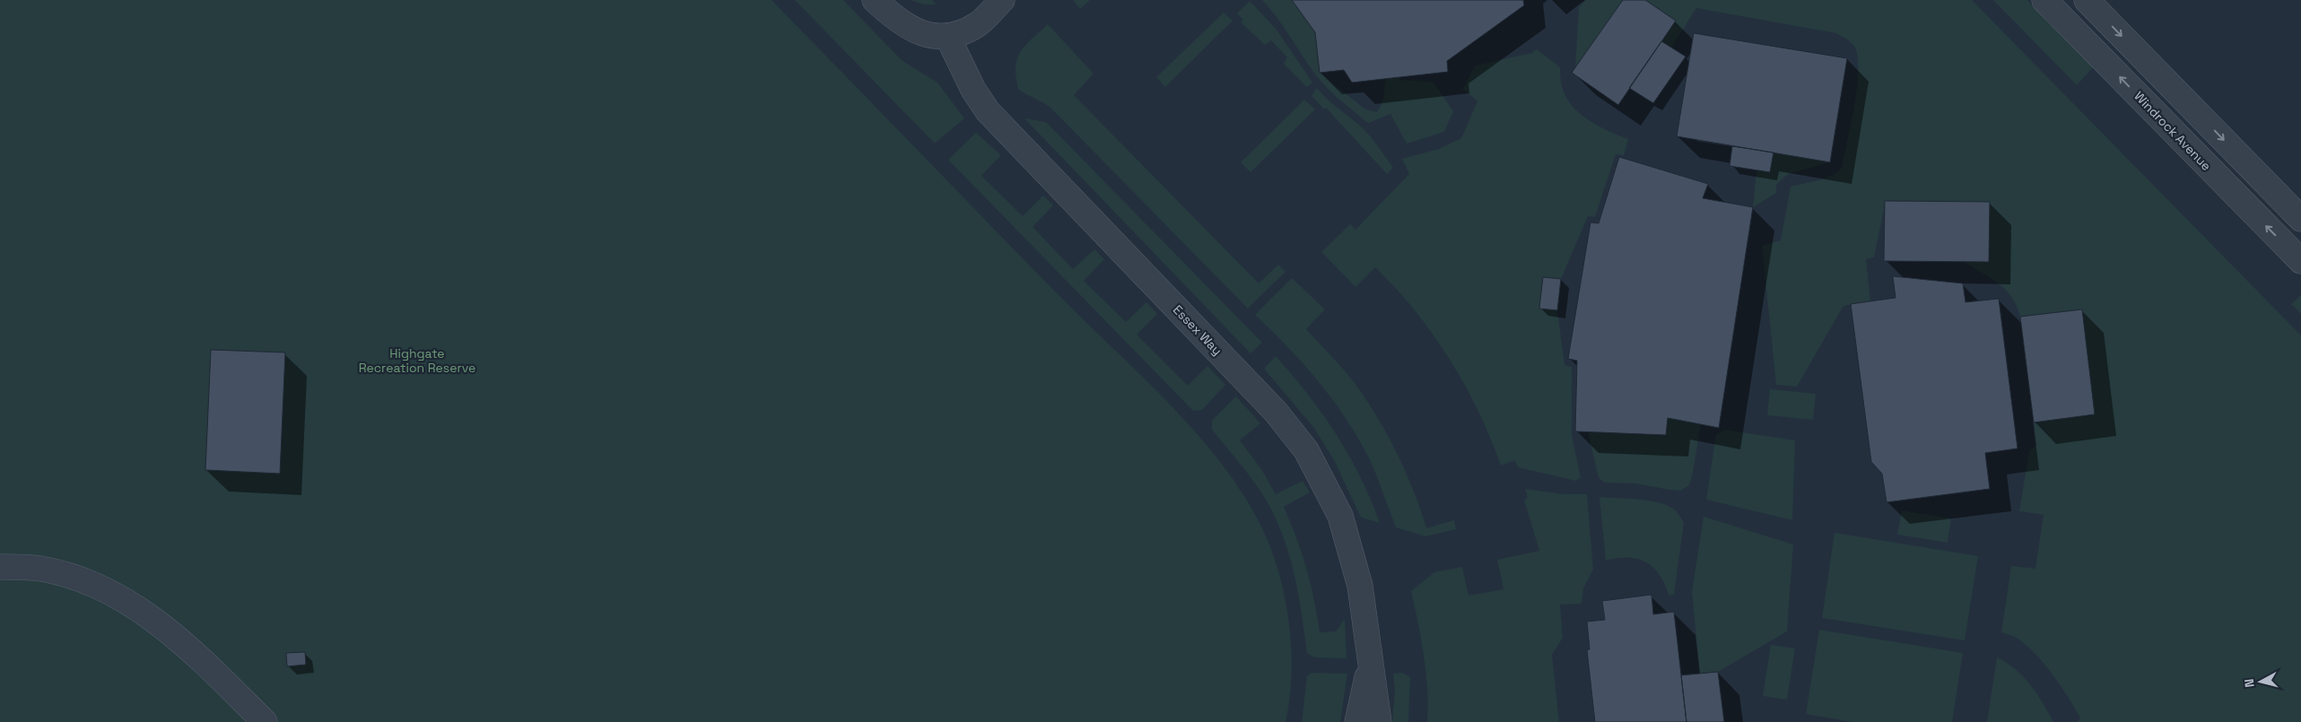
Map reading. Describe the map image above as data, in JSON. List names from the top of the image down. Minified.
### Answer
{"streets":{"street":["Windrock Avenue","Essex Way"]},"parks":["Highgate Recreation Reserve"],"north":"left"}
